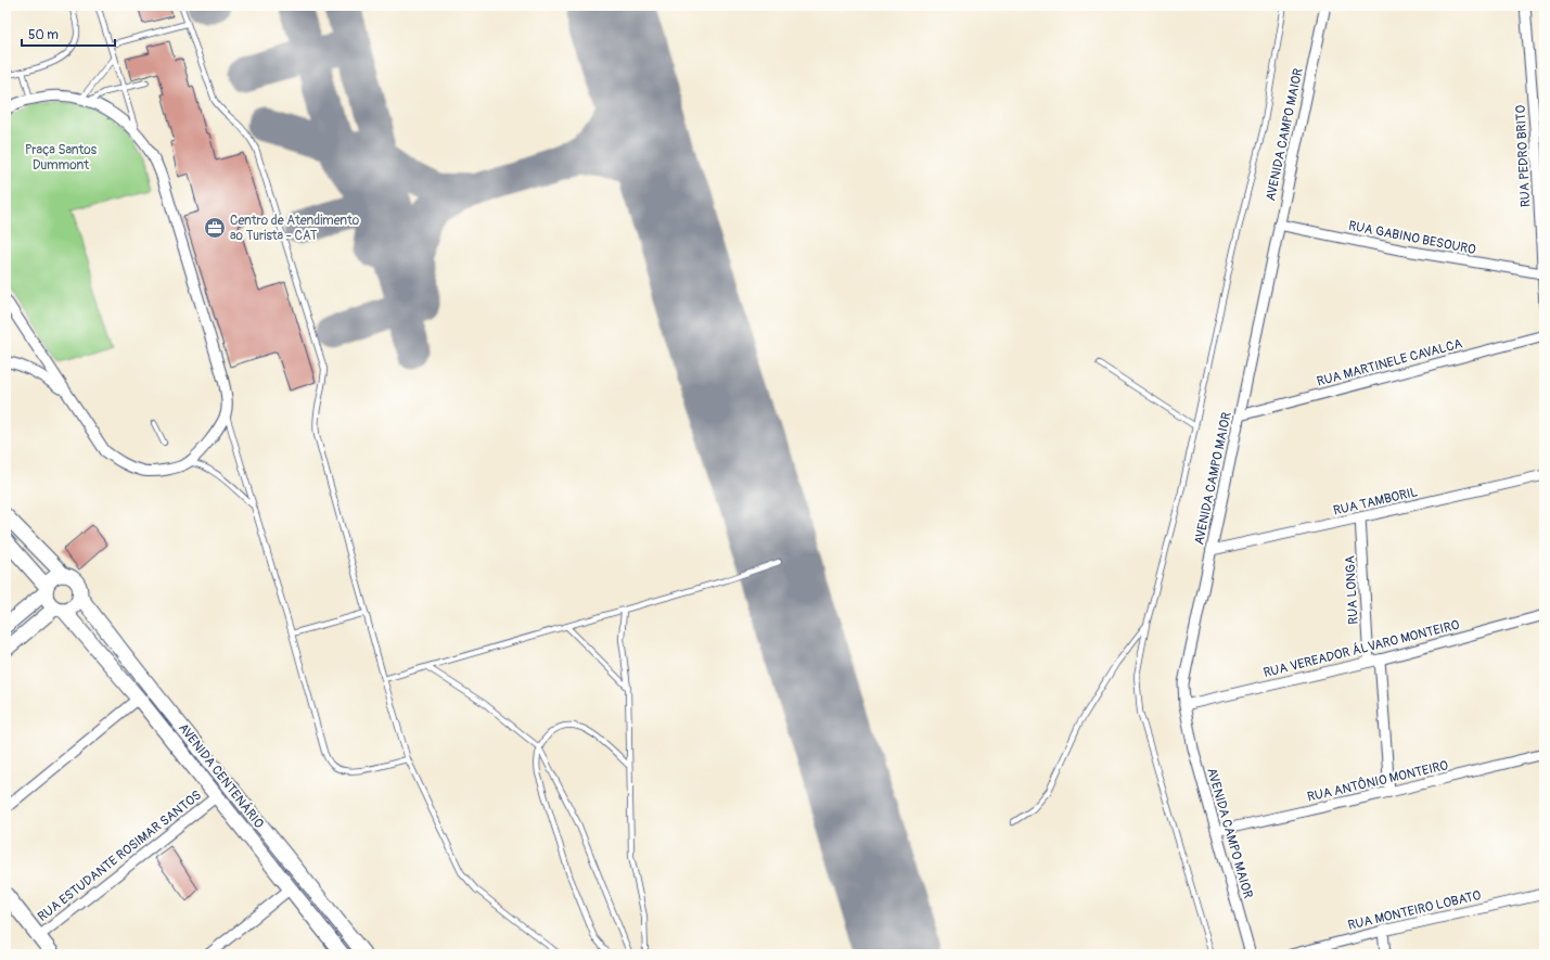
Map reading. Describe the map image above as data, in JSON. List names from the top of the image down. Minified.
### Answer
{"streets":{"main road":["AVENIDA CENTENÁRIO"],"street":["AVENIDA CAMPO MAIOR","RUA PEDRO BRITO","RUA GABINO BESOURO","RUA MARTINELE CAVALCA","RUA TAMBORIL","RUA LONGA","RUA VEREADOR ÁLVARO MONTEIRO","RUA ANTÔNIO MONTEIRO","RUA ESTUDANTE ROSIMAR SANTOS","RUA MONTEIRO LOBATO"]},"crossings":[["AVENIDA CAMPO MAIOR","RUA GABINO BESOURO"],["AVENIDA CAMPO MAIOR","RUA MARTINELE CAVALCA"],["AVENIDA CAMPO MAIOR","RUA TAMBORIL"],["AVENIDA CAMPO MAIOR","RUA VEREADOR ÁLVARO MONTEIRO"],["AVENIDA CAMPO MAIOR","RUA ANTÔNIO MONTEIRO"],["RUA PEDRO BRITO","RUA GABINO BESOURO"],["RUA TAMBORIL","RUA LONGA"],["RUA LONGA","RUA VEREADOR ÁLVARO MONTEIRO"],["AVENIDA CENTENÁRIO","RUA ESTUDANTE ROSIMAR SANTOS"]],"parks":["Praça Santos Dummont"],"places":{"office":["Centro de Atendimento ao Turista - CAT"]},"scale_bar":"50 m"}
